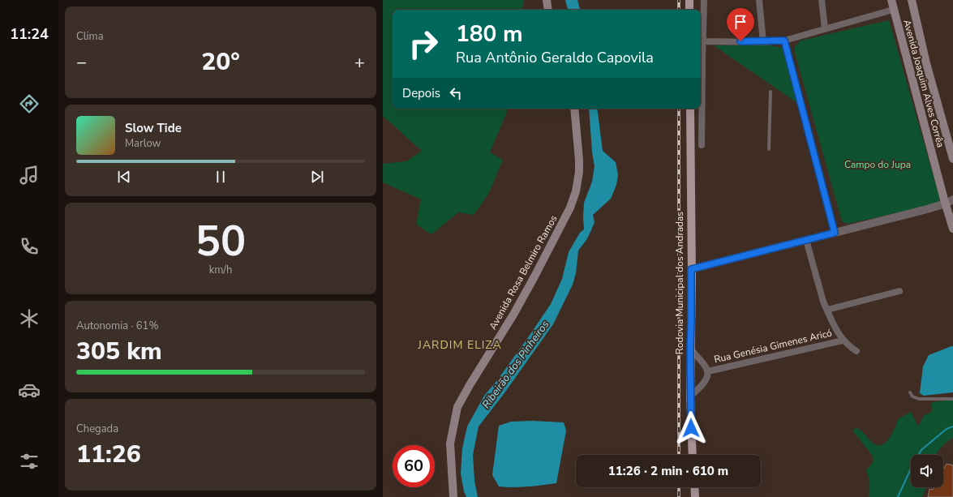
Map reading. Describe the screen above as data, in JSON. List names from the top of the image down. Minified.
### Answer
{"streets":{"main road":["Avenida Joaquim Alves Corrêa","Avenida Rosa Belmiro Ramos","Rodovia Municipal dos Andradas"],"street":["Rua Genésia Gimenes Aricó"]},"districts":["JARDIM ELIZA"],"water":["Ribeirão dos Pinheiros"],"parks":["Campo do Jupa"],"page":{"tabs":"11:24","tile":["Clima",["50","km/h"],["Autonomia · 61%","305 km"],["Chegada","11:26"]],"turn":["180 m","Rua Antônio Geraldo Capovila"],"heat":["−","20°","+"],"then":"Depois","song":["Slow Tide","Marlow"],"limit":"60","trip":"11:26 · 2 min · 610 m"}}
